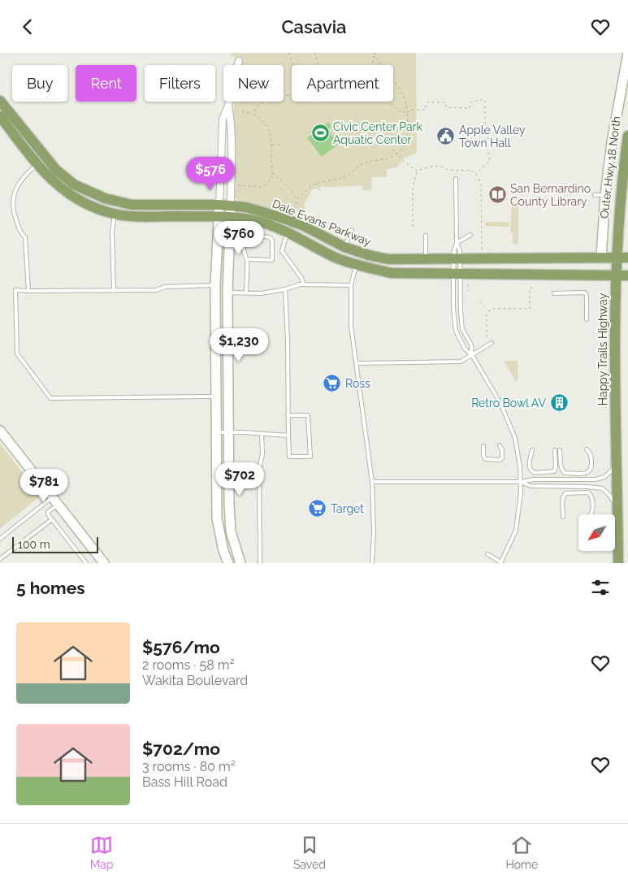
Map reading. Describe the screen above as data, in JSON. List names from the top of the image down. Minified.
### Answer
{"streets":{"main road":["Outer Hwy 18 North","Dale Evans Parkway","Happy Trails Highway"]},"crossings":[["Outer Hwy 18 North","Dale Evans Parkway"],["Dale Evans Parkway","Happy Trails Highway"]],"places":{"sports":["Civic Center Park Aquatic Center"],"public building":["Apple Valley Town Hall"],"library":["San Bernardino County Library"],"supermarket":["Ross","Target"],"building":["Retro Bowl AV"]},"scale_bar":"100 m","north":"bottom left","page":{"header":"Casavia","chip":["Buy","Rent","Filters","New","Apartment"],"price":["$576","$760","$1,230","$702","$781"],"scale":"100 m","heading":"5 homes","list":[{"name":"$576/mo","note":"2 rooms · 58 m² · Wakita Boulevard"},{"name":"$702/mo","note":"3 rooms · 80 m² · Bass Hill Road"}],"tabs":["Map","Saved","Home"]}}
